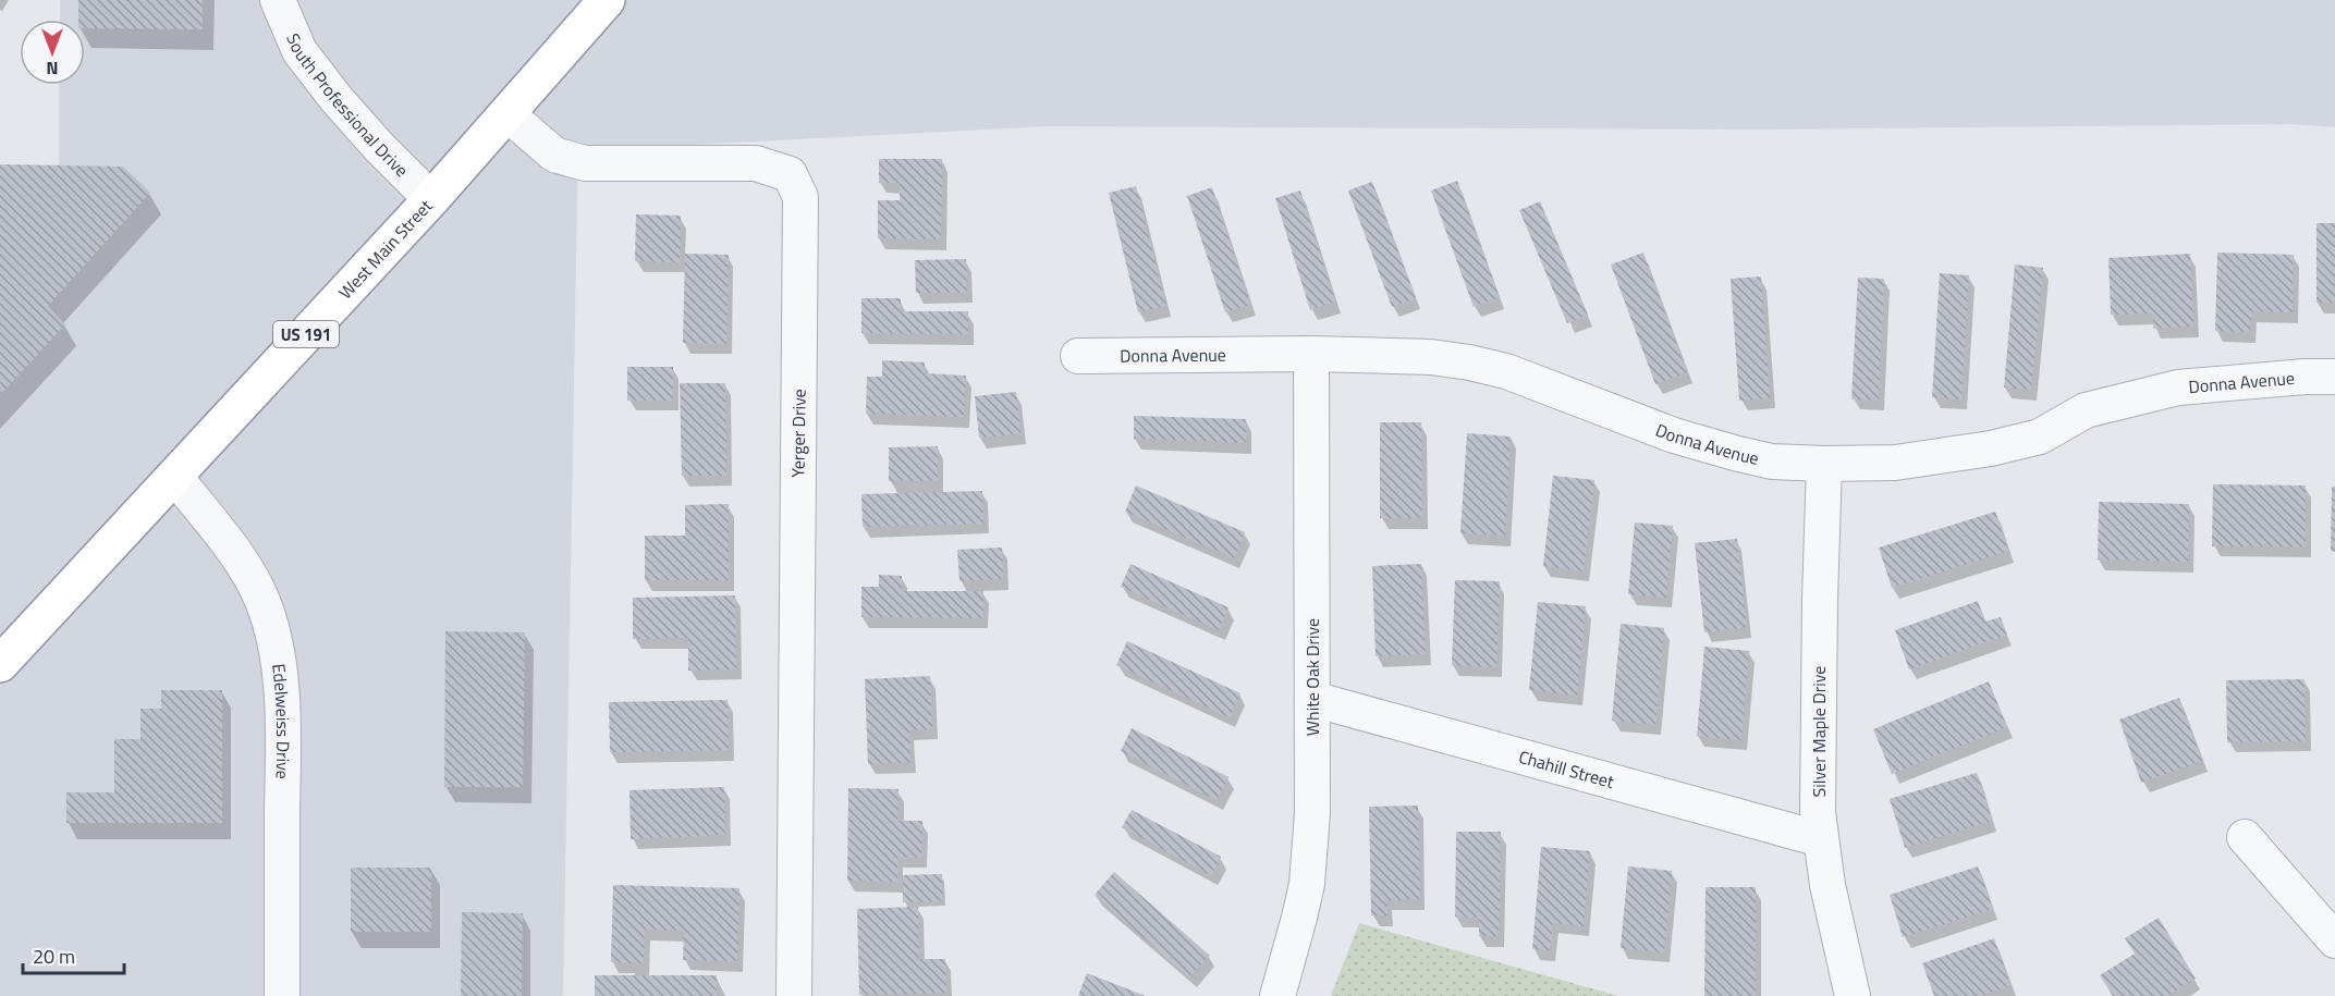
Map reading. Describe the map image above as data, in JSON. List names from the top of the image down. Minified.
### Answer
{"streets":{"highway":["West Main Street","US 191"],"street":["South Professional Drive","Donna Avenue","Yerger Drive","White Oak Drive","Edelweiss Drive","Silver Maple Drive","Chahill Street"]},"crossings":[["South Professional Drive","West Main Street"],["West Main Street","Yerger Drive"],["West Main Street","Edelweiss Drive"],["Donna Avenue","White Oak Drive"],["Donna Avenue","Silver Maple Drive"],["White Oak Drive","Chahill Street"],["Silver Maple Drive","Chahill Street"]],"scale_bar":"20 m","north":"bottom"}
